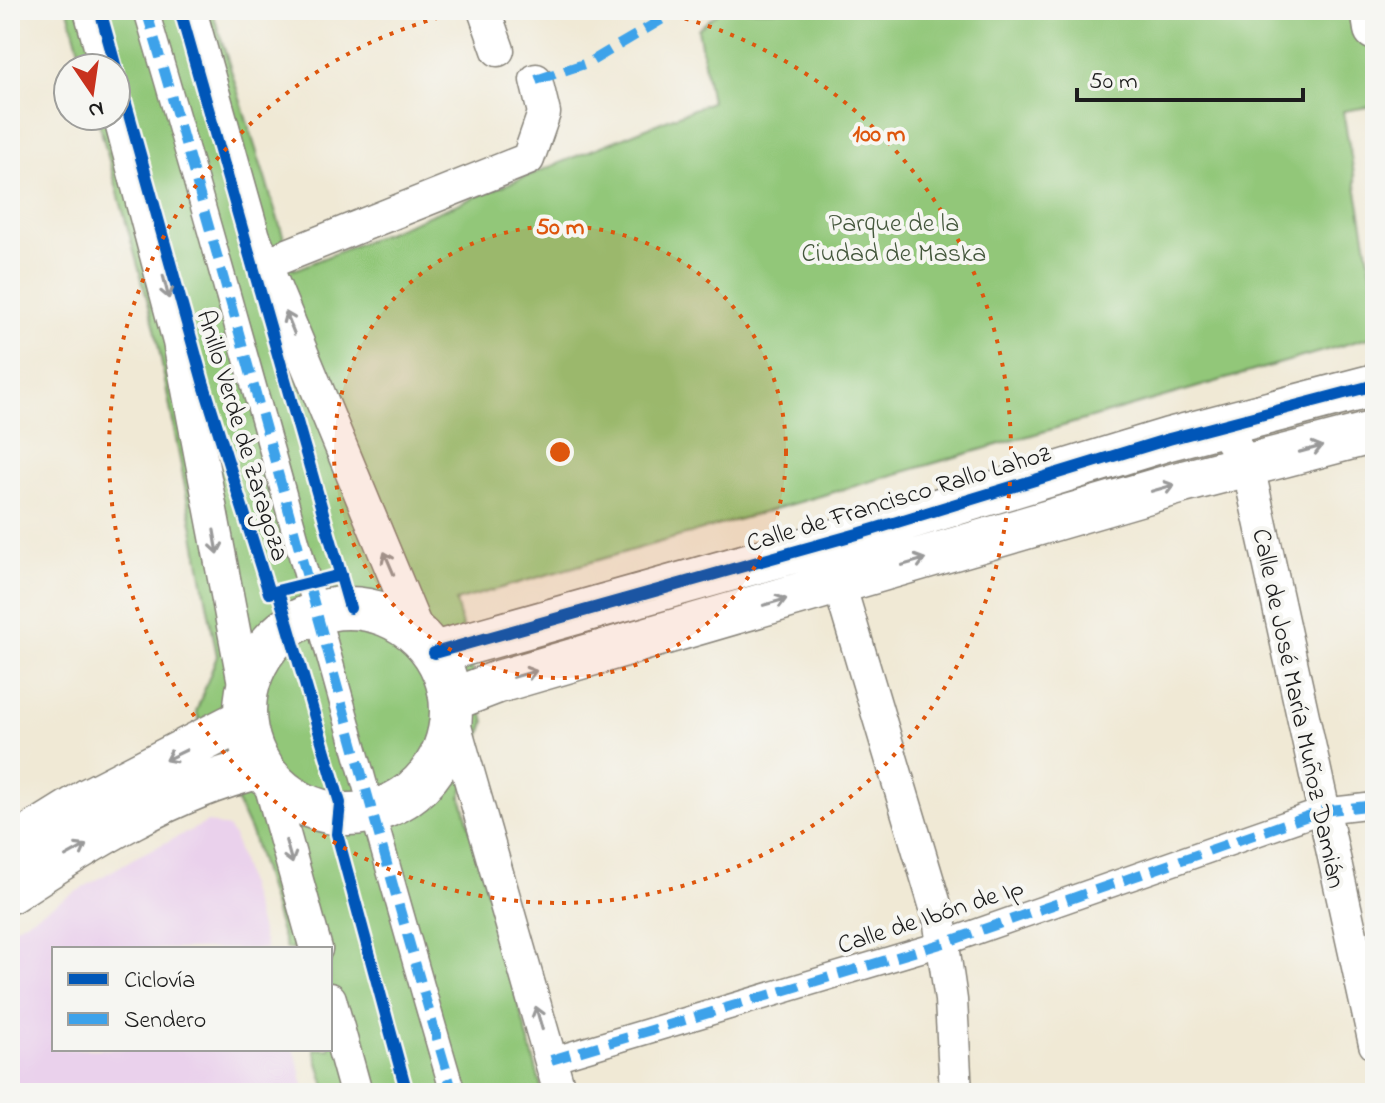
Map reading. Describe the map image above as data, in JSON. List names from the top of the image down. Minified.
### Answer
{"streets":{"street":["Anillo Verde de Zaragoza","Calle de Francisco Rallo Lahoz","Calle de José María Muñoz Damián","Calle de Ibón de Ip"]},"crossings":[["Calle de Francisco Rallo Lahoz","Calle de José María Muñoz Damián"],["Calle de José María Muñoz Damián","Calle de Ibón de Ip"]],"parks":["Parque de la Ciudad de Maska"],"legend":["Ciclovía","Sendero"],"scale_bar":"50 m","north":"bottom","rings":["100 m","50 m"]}
